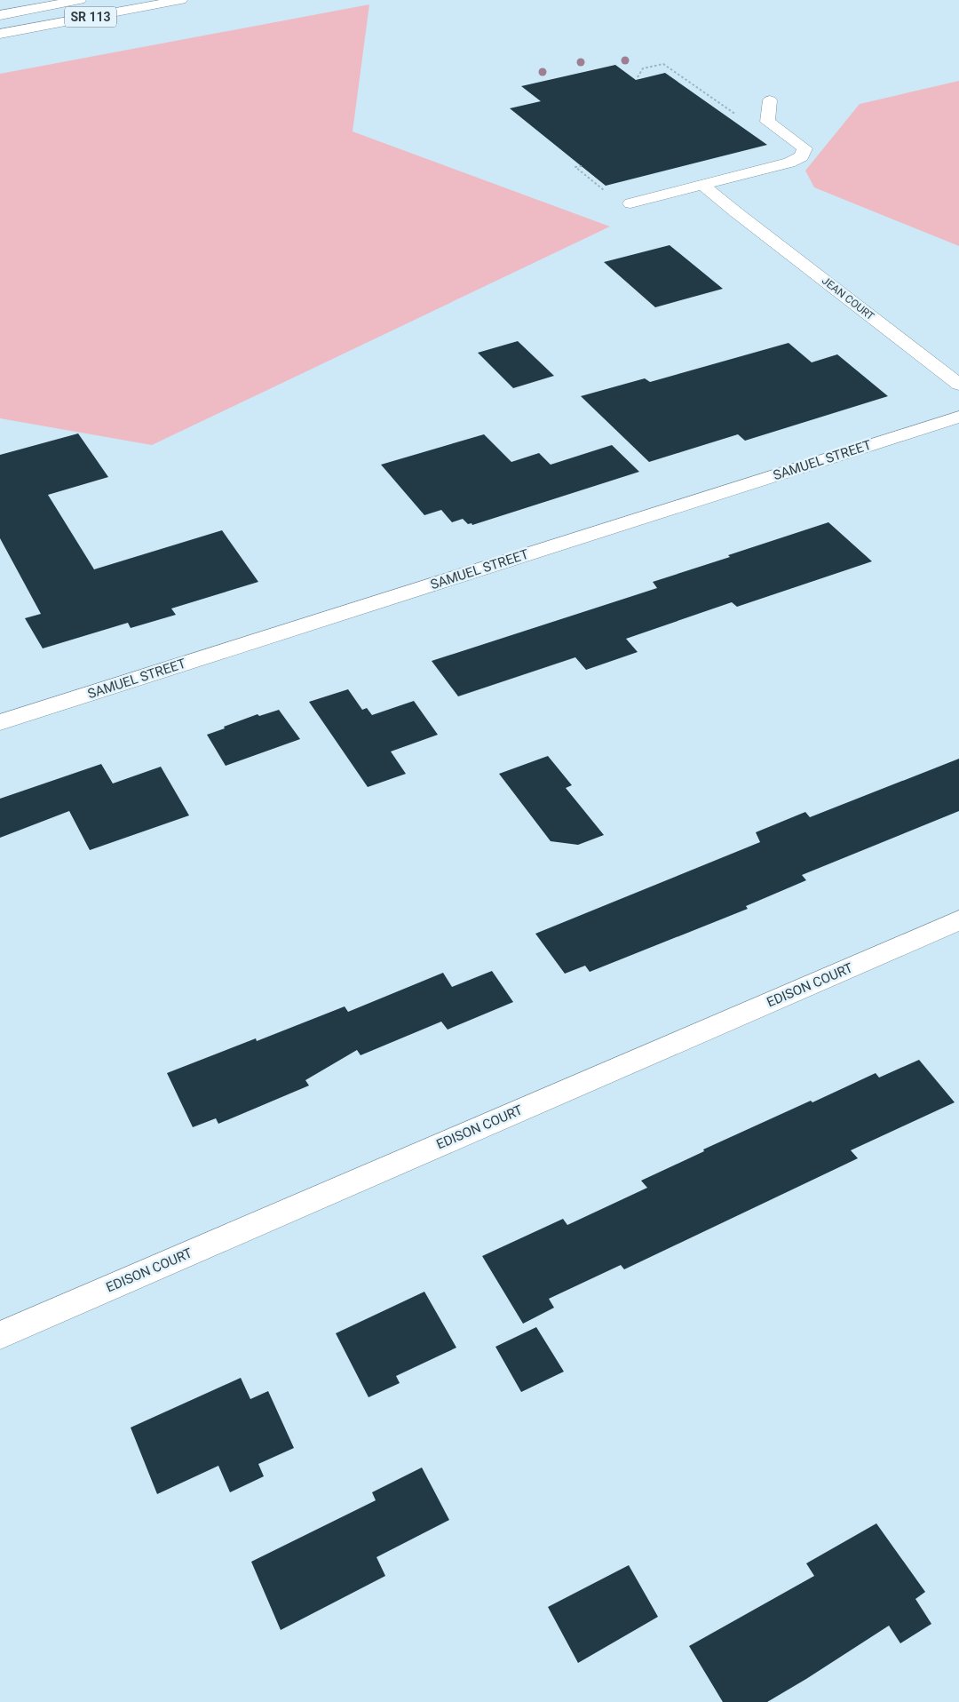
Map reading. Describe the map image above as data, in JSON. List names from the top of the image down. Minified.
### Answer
{"streets":{"street":["SR 113","JEAN COURT","SAMUEL STREET","EDISON COURT"]}}
